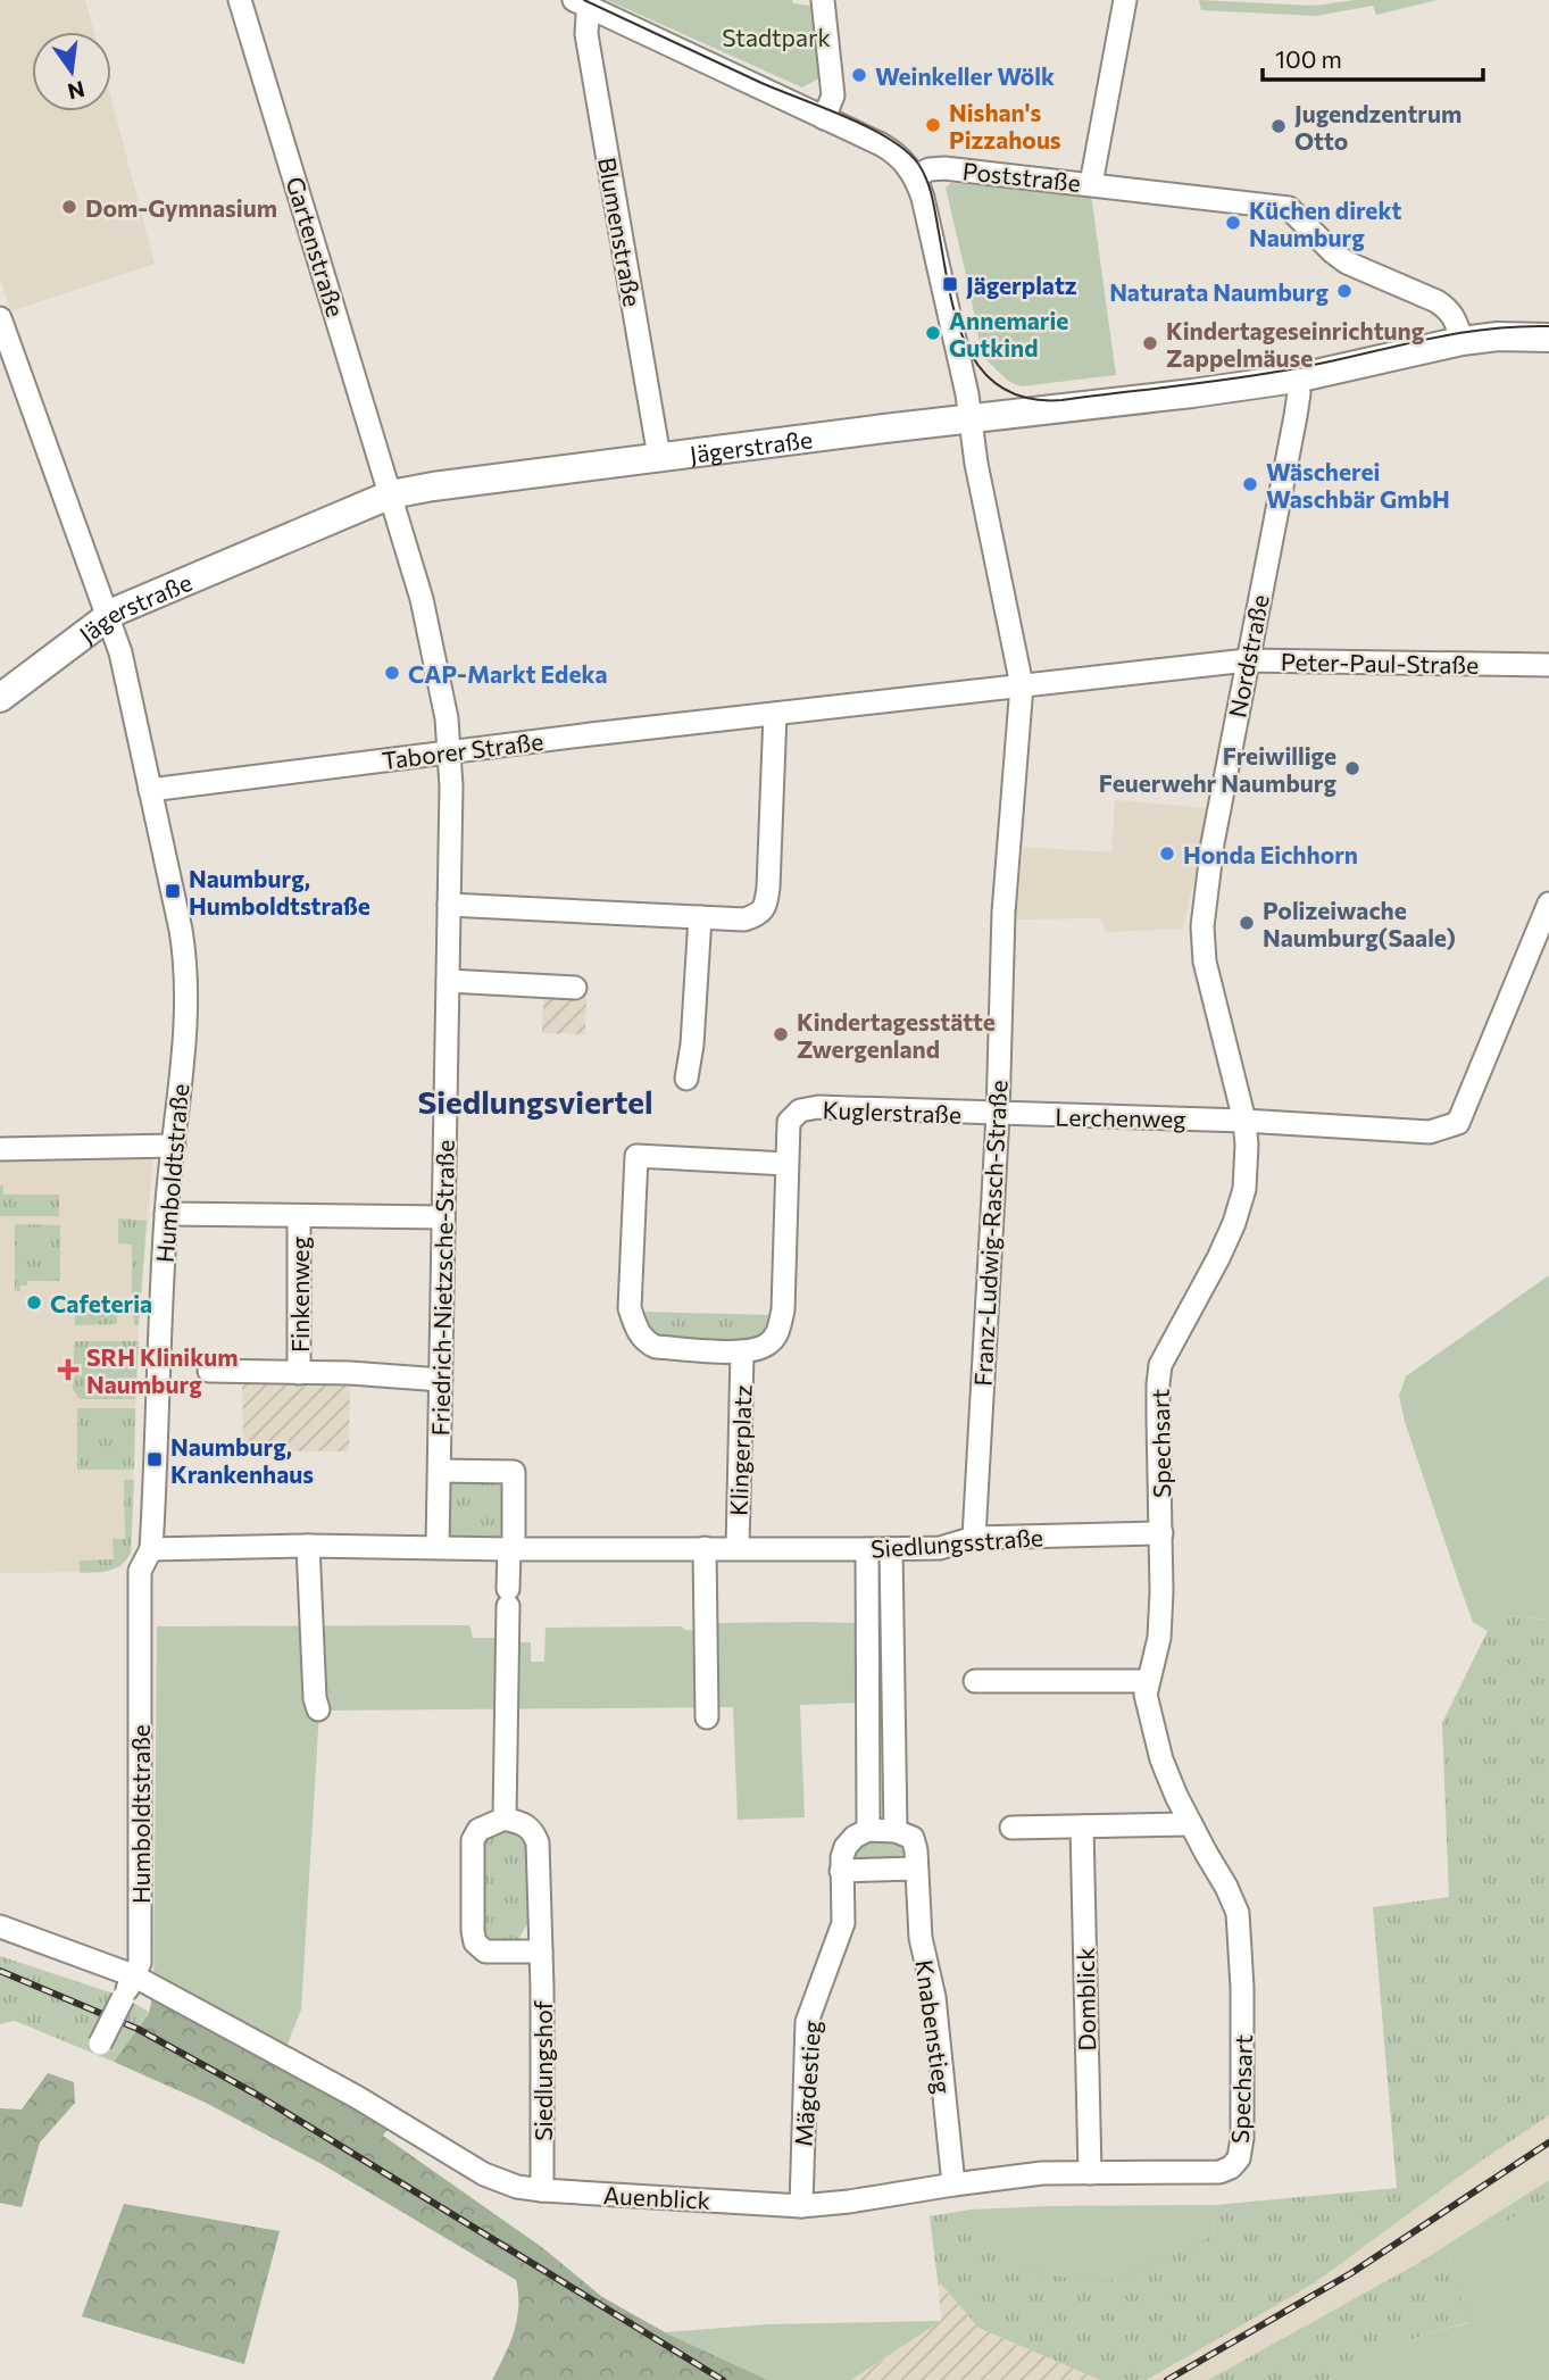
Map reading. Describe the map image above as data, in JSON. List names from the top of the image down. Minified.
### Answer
{"streets":{"main road":["Jägerstraße"],"street":["Poststraße","Blumenstraße","Gartenstraße","Nordstraße","Peter-Paul-Straße","Taborer Straße","Kuglerstraße","Lerchenweg","Humboldtstraße","Franz-Ludwig-Rasch-Straße","Friedrich-Nietzsche-Straße","Finkenweg","Spechsart","Klingerplatz","Siedlungsstraße","Domblick","Knabenstieg","Siedlungshof","Mägdestieg","Auenblick"]},"crossings":[["Poststraße","Jägerstraße"],["Poststraße","Franz-Ludwig-Rasch-Straße"],["Blumenstraße","Jägerstraße"],["Gartenstraße","Jägerstraße"],["Gartenstraße","Friedrich-Nietzsche-Straße"],["Jägerstraße","Nordstraße"],["Jägerstraße","Humboldtstraße"],["Jägerstraße","Franz-Ludwig-Rasch-Straße"],["Jägerstraße","Friedrich-Nietzsche-Straße"],["Nordstraße","Peter-Paul-Straße"],["Nordstraße","Lerchenweg"],["Nordstraße","Spechsart"],["Peter-Paul-Straße","Taborer Straße"],["Peter-Paul-Straße","Franz-Ludwig-Rasch-Straße"],["Taborer Straße","Humboldtstraße"],["Taborer Straße","Franz-Ludwig-Rasch-Straße"],["Taborer Straße","Friedrich-Nietzsche-Straße"],["Kuglerstraße","Lerchenweg"],["Kuglerstraße","Franz-Ludwig-Rasch-Straße"],["Kuglerstraße","Klingerplatz"],["Lerchenweg","Franz-Ludwig-Rasch-Straße"],["Lerchenweg","Spechsart"],["Humboldtstraße","Siedlungsstraße"],["Humboldtstraße","Auenblick"],["Franz-Ludwig-Rasch-Straße","Siedlungsstraße"],["Friedrich-Nietzsche-Straße","Finkenweg"],["Friedrich-Nietzsche-Straße","Siedlungsstraße"],["Spechsart","Siedlungsstraße"],["Spechsart","Auenblick"],["Klingerplatz","Siedlungsstraße"],["Domblick","Auenblick"],["Knabenstieg","Auenblick"],["Siedlungshof","Auenblick"],["Mägdestieg","Auenblick"]],"districts":["Siedlungsviertel"],"parks":["Stadtpark"],"places":{"other":["Weinkeller Wölk","Nishan's Pizzahous","Jugendzentrum Otto","Dom-Gymnasium","Küchen direkt Naumburg","Naturata Naumburg","Annemarie Gutkind","Kindertageseinrichtung Zappelmäuse","Wäscherei Waschbär GmbH","CAP-Markt Edeka","Freiwillige Feuerwehr Naumburg","Honda Eichhorn","Polizeiwache Naumburg(Saale)","Kindertagesstätte Zwergenland","Cafeteria"],"transit":["Jägerplatz","Naumburg, Humboldtstraße","Naumburg, Krankenhaus"],"health":["SRH Klinikum Naumburg"]},"scale_bar":"100 m","north":"bottom"}
